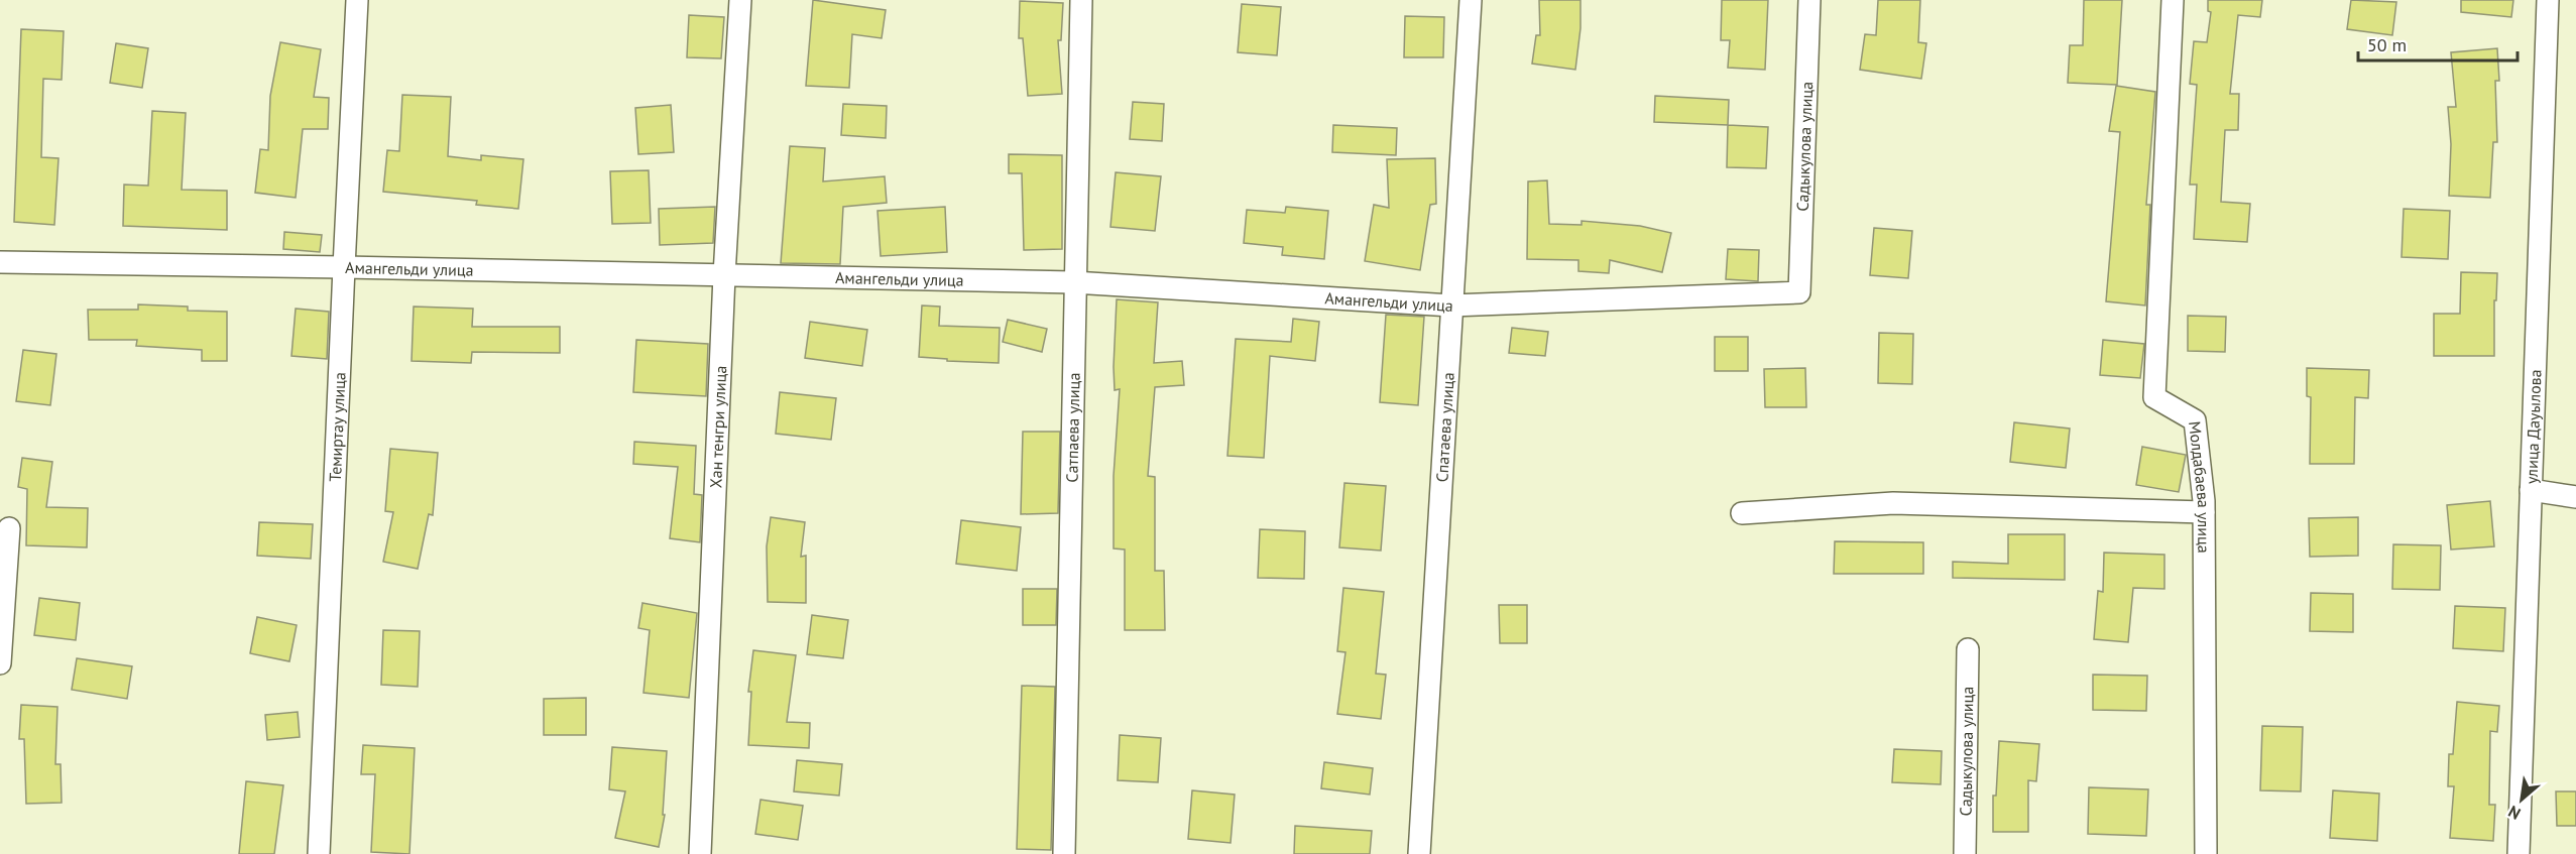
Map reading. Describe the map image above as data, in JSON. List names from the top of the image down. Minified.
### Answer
{"streets":{"street":["Садыкулова улица","Амангельди улица","Темиртау улица","Хан тенгри улица","Сатпаева улица","Спатаева улица","улица Дауылова","Молдабаева улица"]},"crossings":[["Садыкулова улица","Амангельди улица"],["Амангельди улица","Темиртау улица"],["Амангельди улица","Хан тенгри улица"],["Амангельди улица","Сатпаева улица"],["Амангельди улица","Спатаева улица"]],"scale_bar":"50 m","north":"bottom left"}
